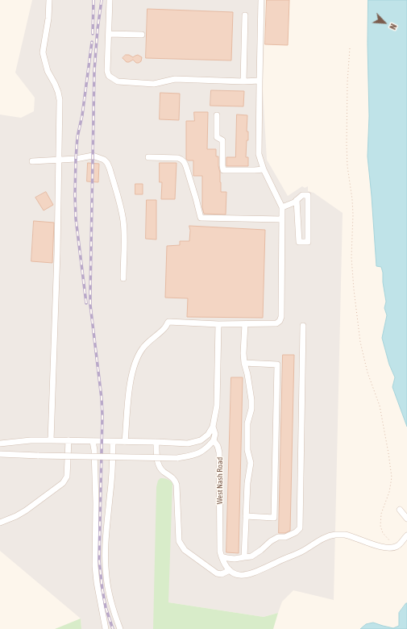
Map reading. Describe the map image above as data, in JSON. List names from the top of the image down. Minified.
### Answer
{"streets":{"street":["West Nash Road"]},"north":"bottom right"}
